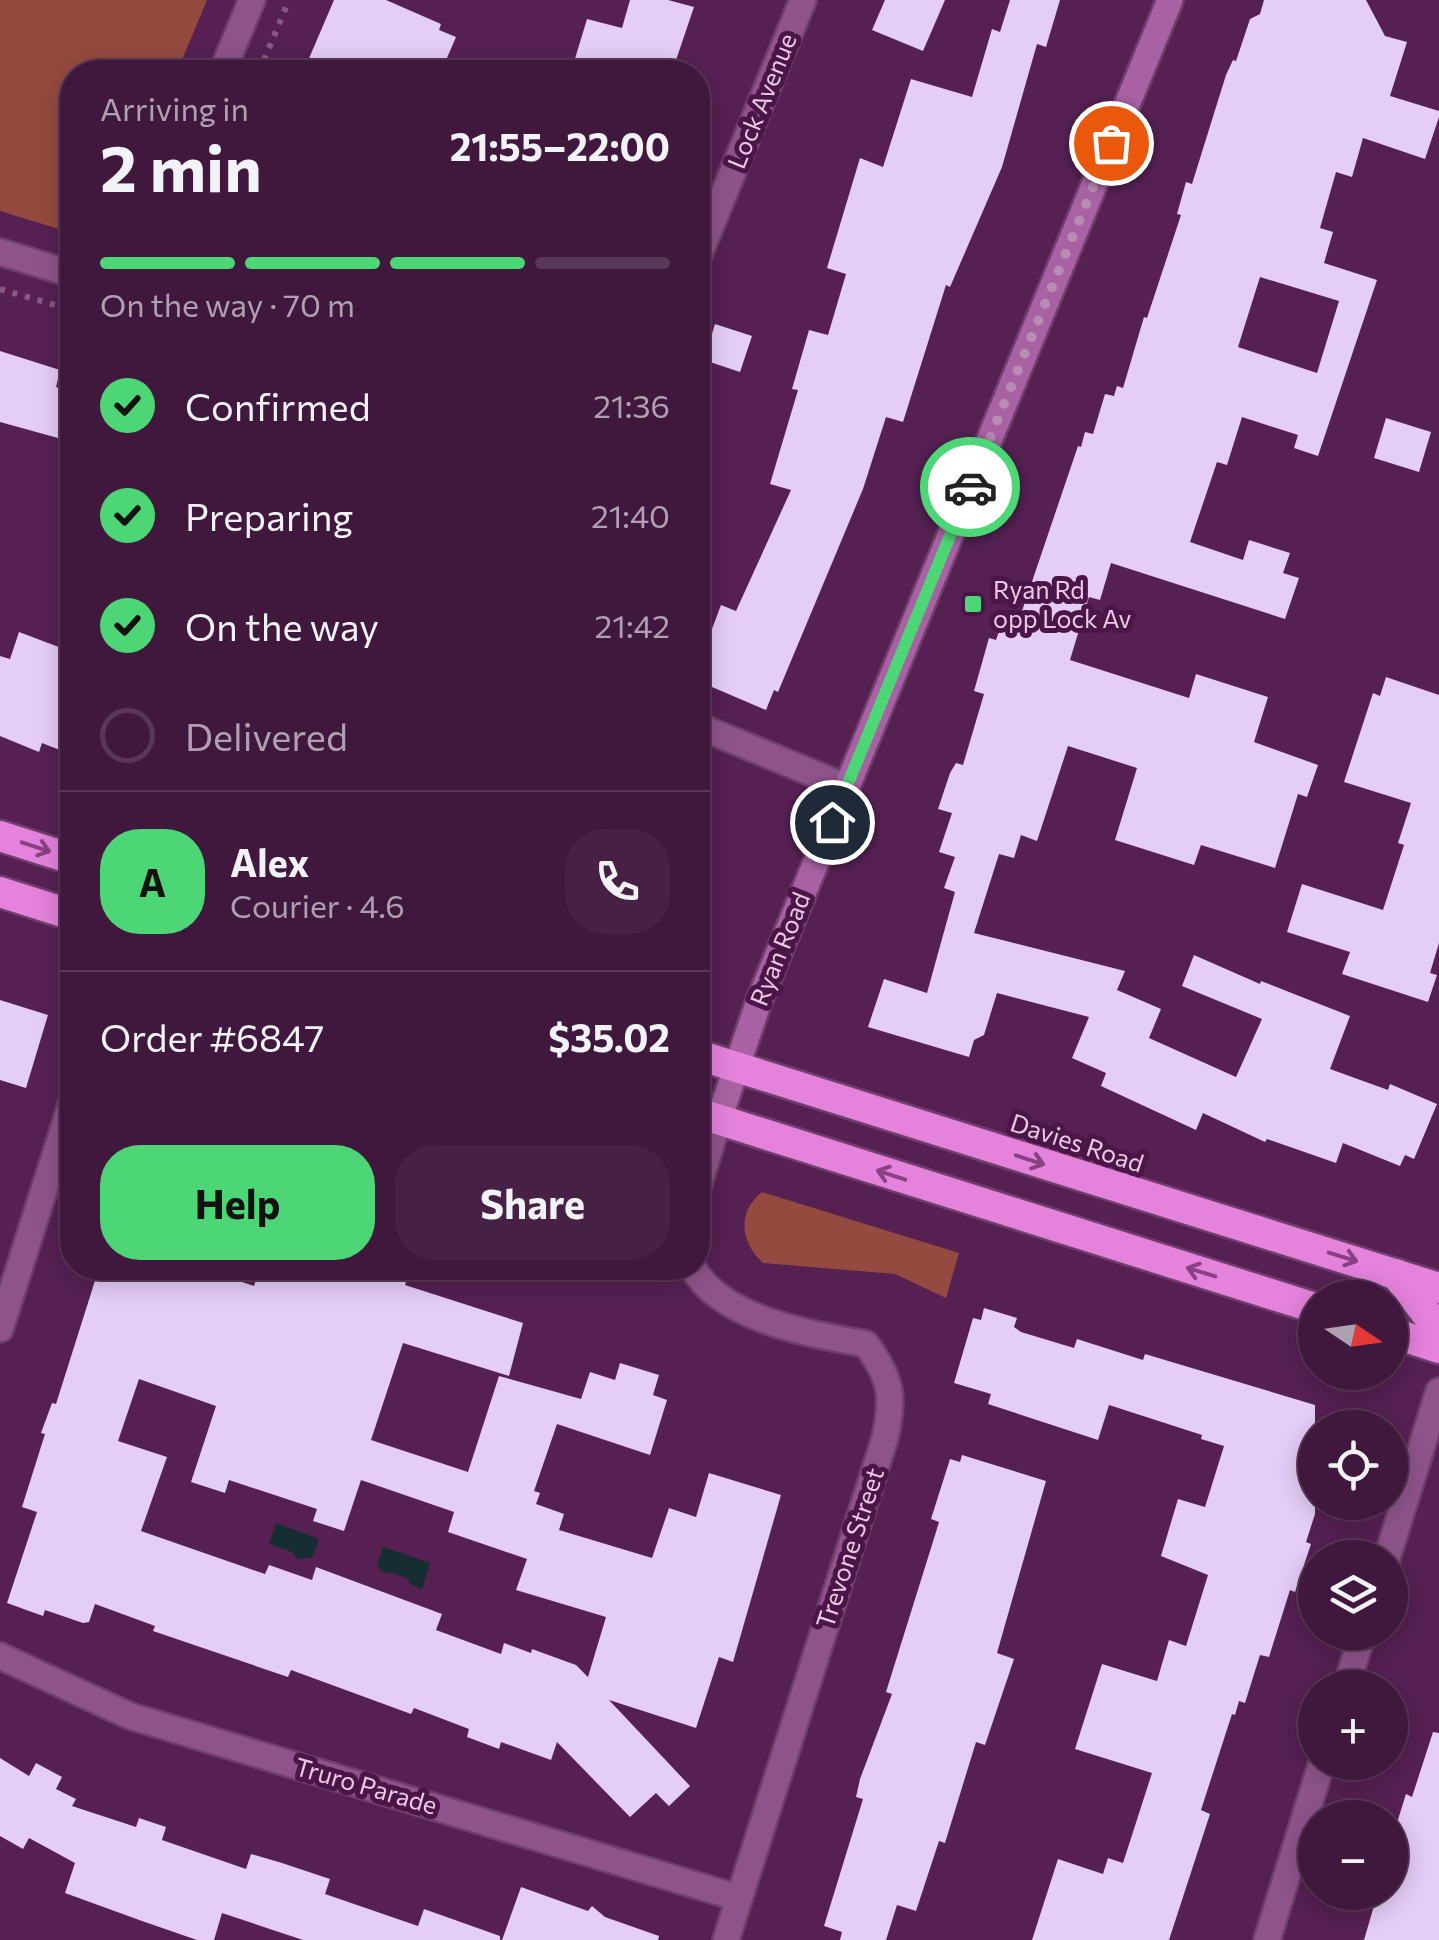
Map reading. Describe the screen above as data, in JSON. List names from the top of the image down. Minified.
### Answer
{"streets":{"highway":["Davies Road"],"main road":["Ryan Road"],"street":["Lock Avenue","Trevone Street","Truro Parade"]},"crossings":[["Ryan Road","Davies Road"],["Trevone Street","Truro Parade"]],"places":{"transit":["Ryan Rd opp Lock Av"]},"north":"right","page":{"heading":["2 min","Arriving in","21:55–22:00"],"panel":["Alex","Courier · 4.6","Order #6847","$35.02"],"bar":"On the way · 70 m","list":[["Confirmed","21:36"],["Preparing","21:40"],["On the way","21:42"],"Delivered"],"round":"A","buttons":["Help","Share"],"map_buttons":["+","−"]}}
